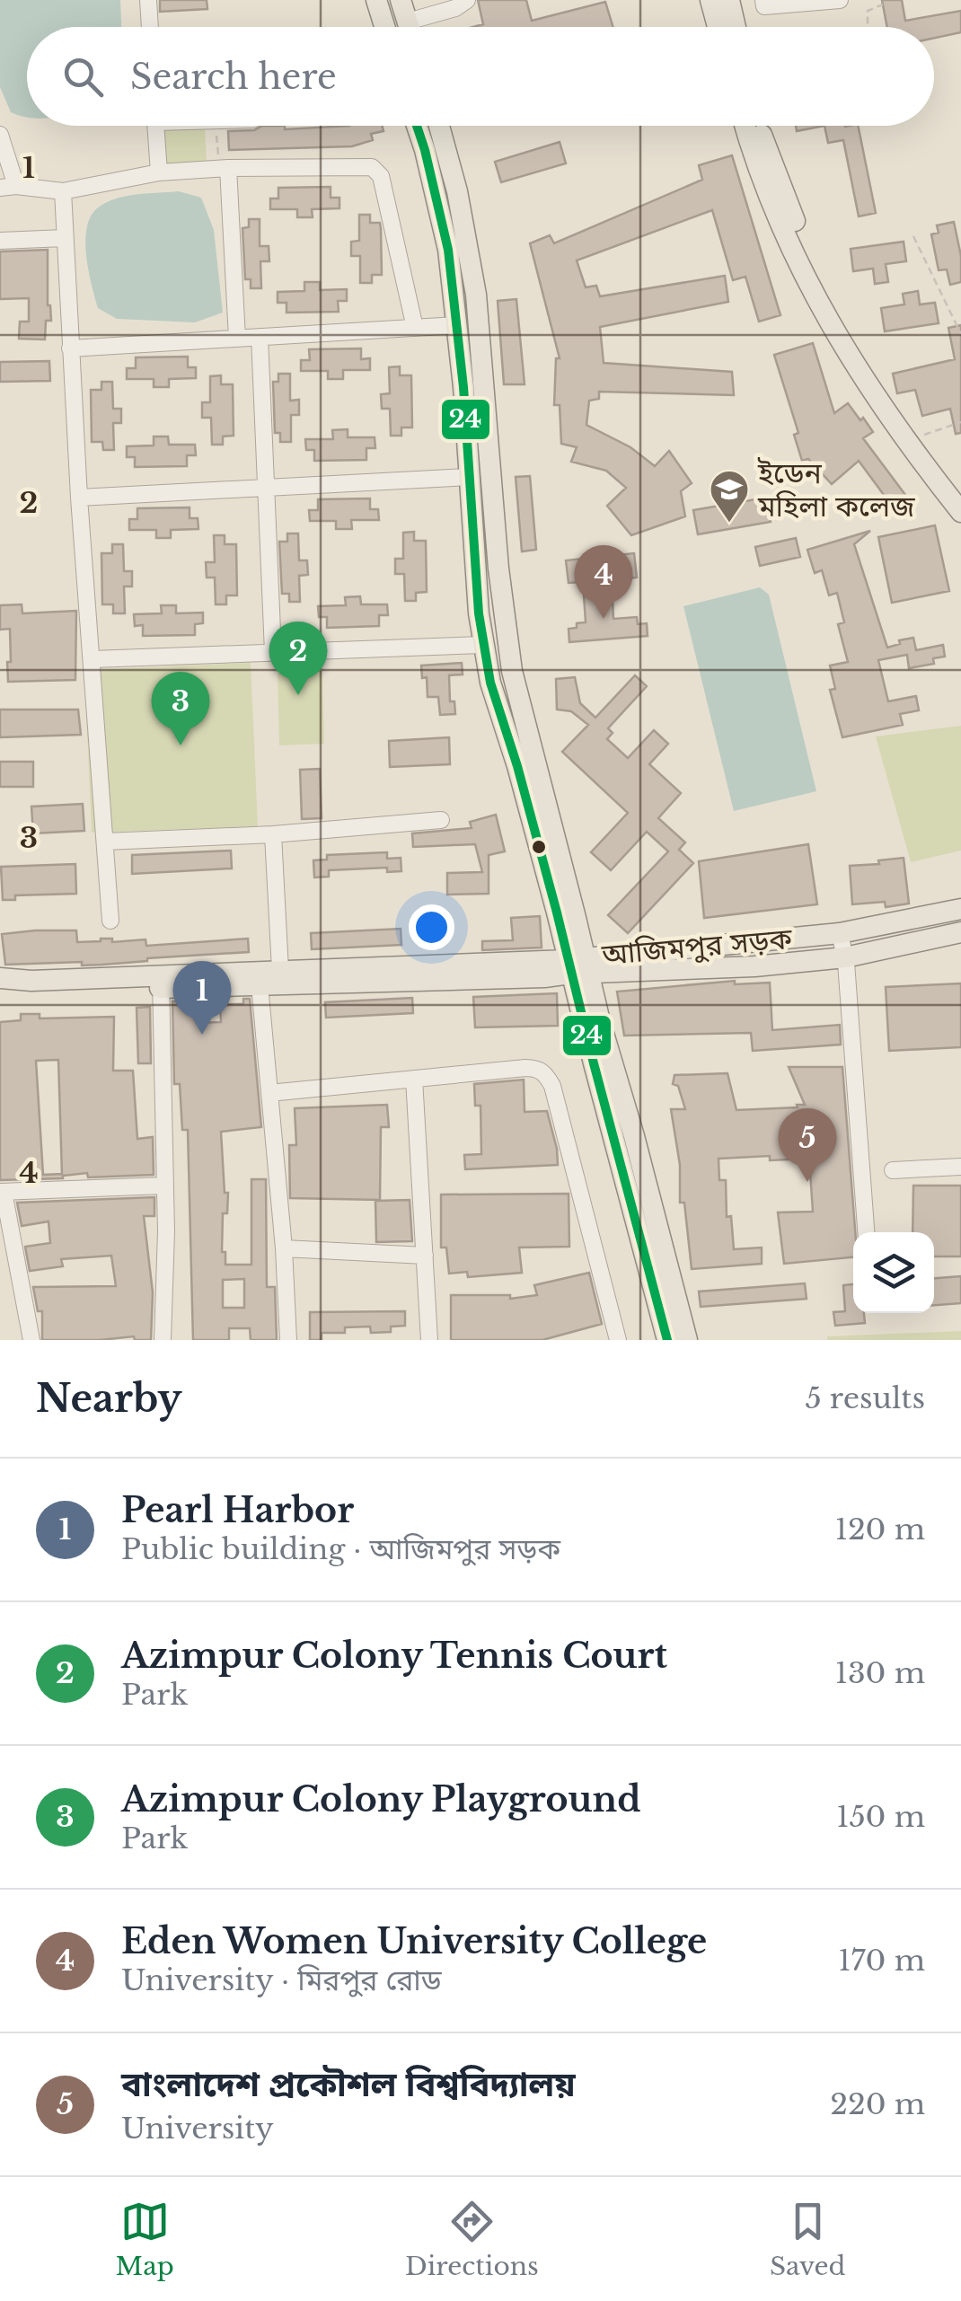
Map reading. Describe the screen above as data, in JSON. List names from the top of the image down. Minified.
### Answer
{"streets":{"main road":["আজিমপুর সড়ক"]},"places":{"school or university":["ইডেন মহিলা কলেজ"]},"lines":["transit line 24"],"page":{"search":"Search here","pins":["4","2","3","1","5"],"heading":["Nearby","5 results"],"list":[{"mark":"1","name":"Pearl Harbor","note":"Public building · আজিমপুর সড়ক","value":"120 m"},{"mark":"2","name":"Azimpur Colony Tennis Court","note":"Park","value":"130 m"},{"mark":"3","name":"Azimpur Colony Playground","note":"Park","value":"150 m"},{"mark":"4","name":"Eden Women University College","note":"University · মিরপুর রোড","value":"170 m"},{"mark":"5","name":"বাংলাদেশ প্রকৌশল বিশ্ববিদ্যালয়","note":"University","value":"220 m"}],"nav":["Map","Directions","Saved"]},"grid":{"rows":["1","2","3","4"]}}
